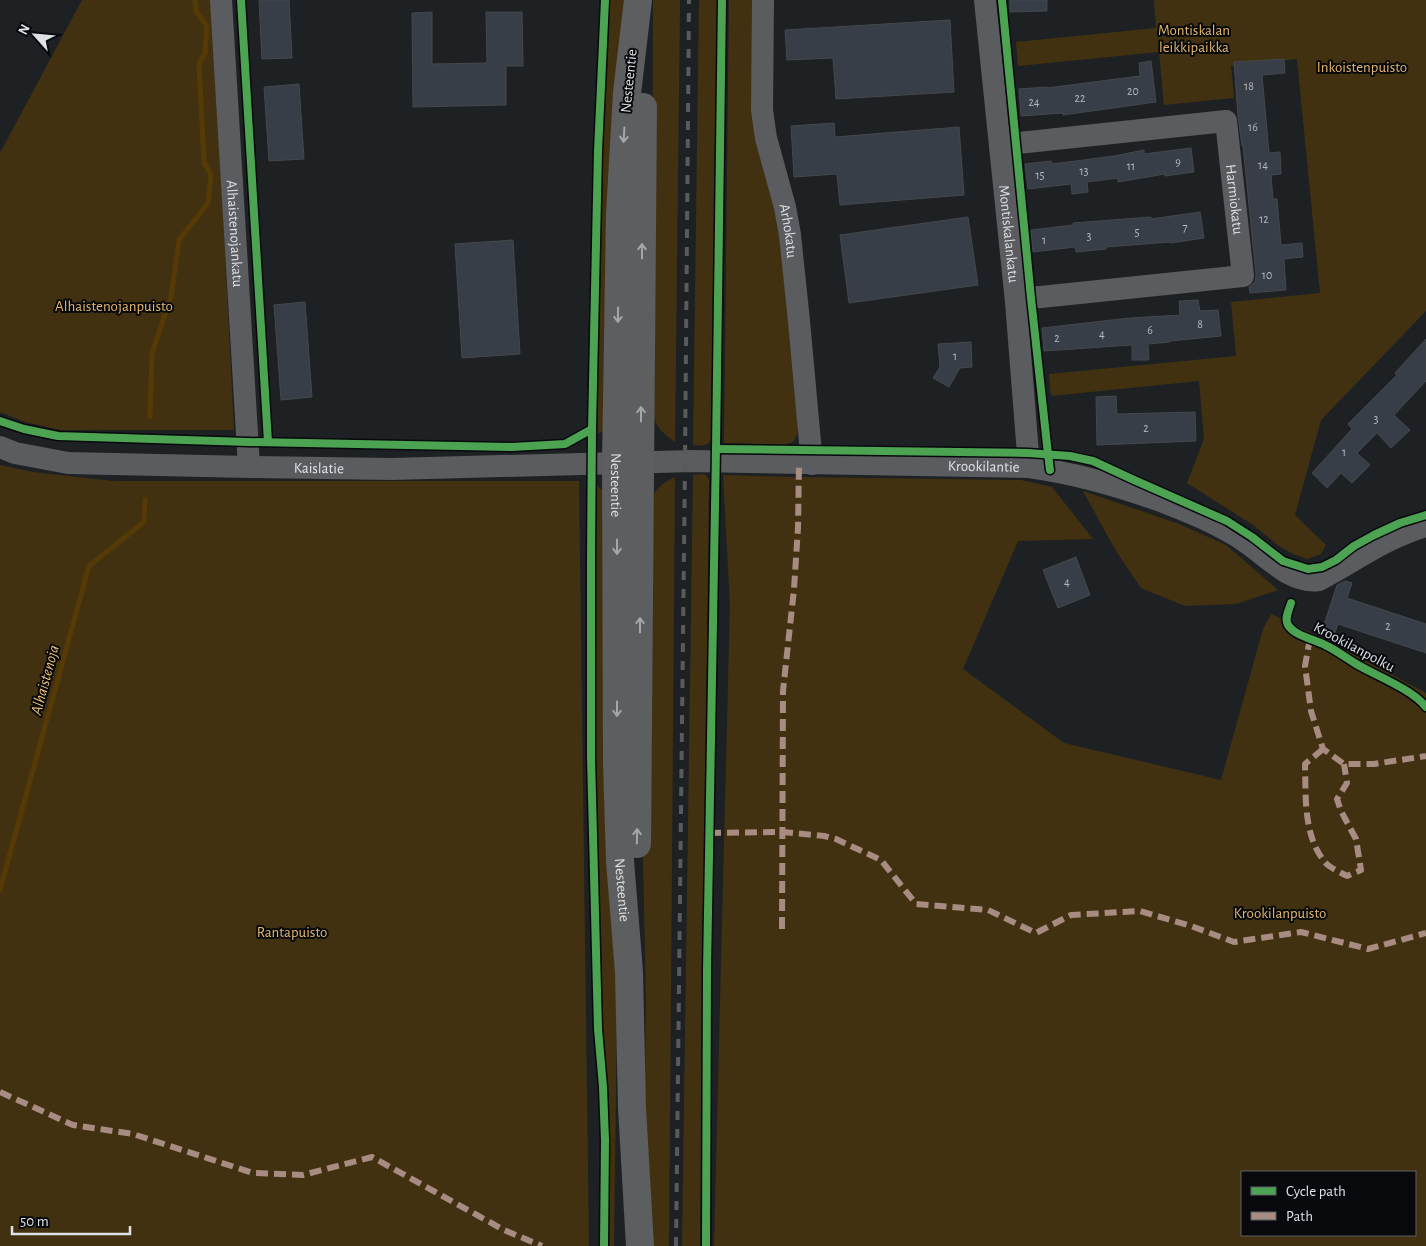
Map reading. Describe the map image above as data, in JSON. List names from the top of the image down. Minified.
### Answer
{"streets":{"main road":["Nesteentie"],"street":["Harmiokatu","Arhokatu","Alhaistenojankatu","Montiskalankatu","Krookilantie","Kaislatie"],"cycle path":["Krookilanpolku"]},"crossings":[["Nesteentie","Krookilantie"],["Nesteentie","Kaislatie"],["Harmiokatu","Montiskalankatu"],["Arhokatu","Krookilantie"],["Alhaistenojankatu","Kaislatie"],["Montiskalankatu","Krookilantie"],["Krookilantie","Kaislatie"]],"water":["Alhaistenoja"],"parks":["Montiskalan leikkipaikka","Inkoistenpuisto","Alhaistenojanpuisto","Krookilanpuisto","Rantapuisto"],"house_numbers":["18","20","22","24","16","9","14","11","13","15","12","7","5","3","1","10","8","6","4","2","1","3","2","1","4","2"],"legend":["Cycle path","Path"],"scale_bar":"50 m","north":"top left"}
